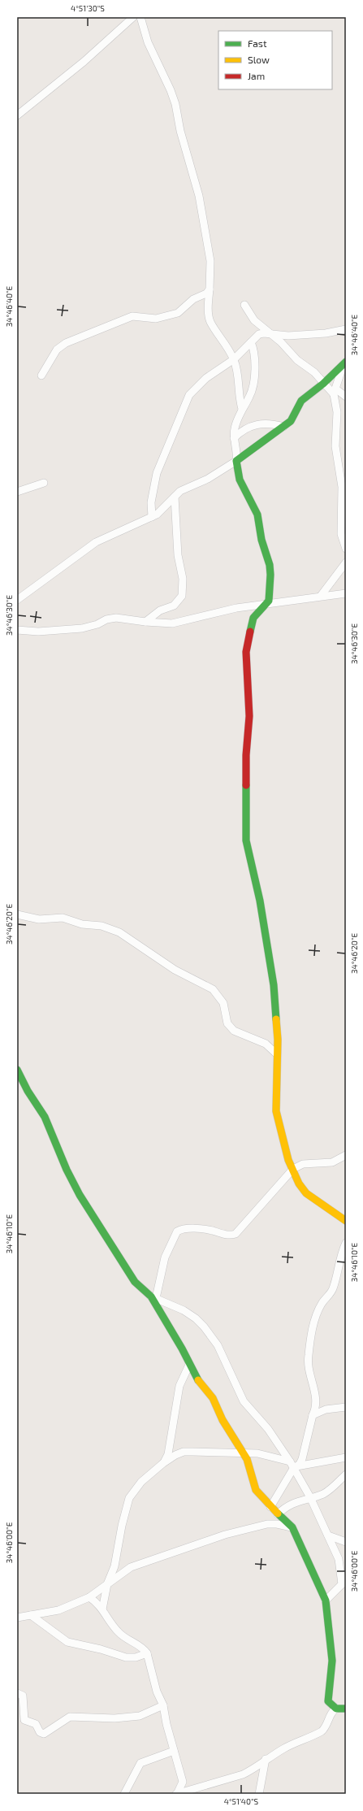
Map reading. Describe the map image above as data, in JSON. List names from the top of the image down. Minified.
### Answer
{"legend":["Fast","Slow","Jam"],"coordinates":["4°51'30\"S","34°46'40\"E","34°46'30\"E","34°46'20\"E","34°46'10\"E","34°46'00\"E","4°51'40\"S"]}
